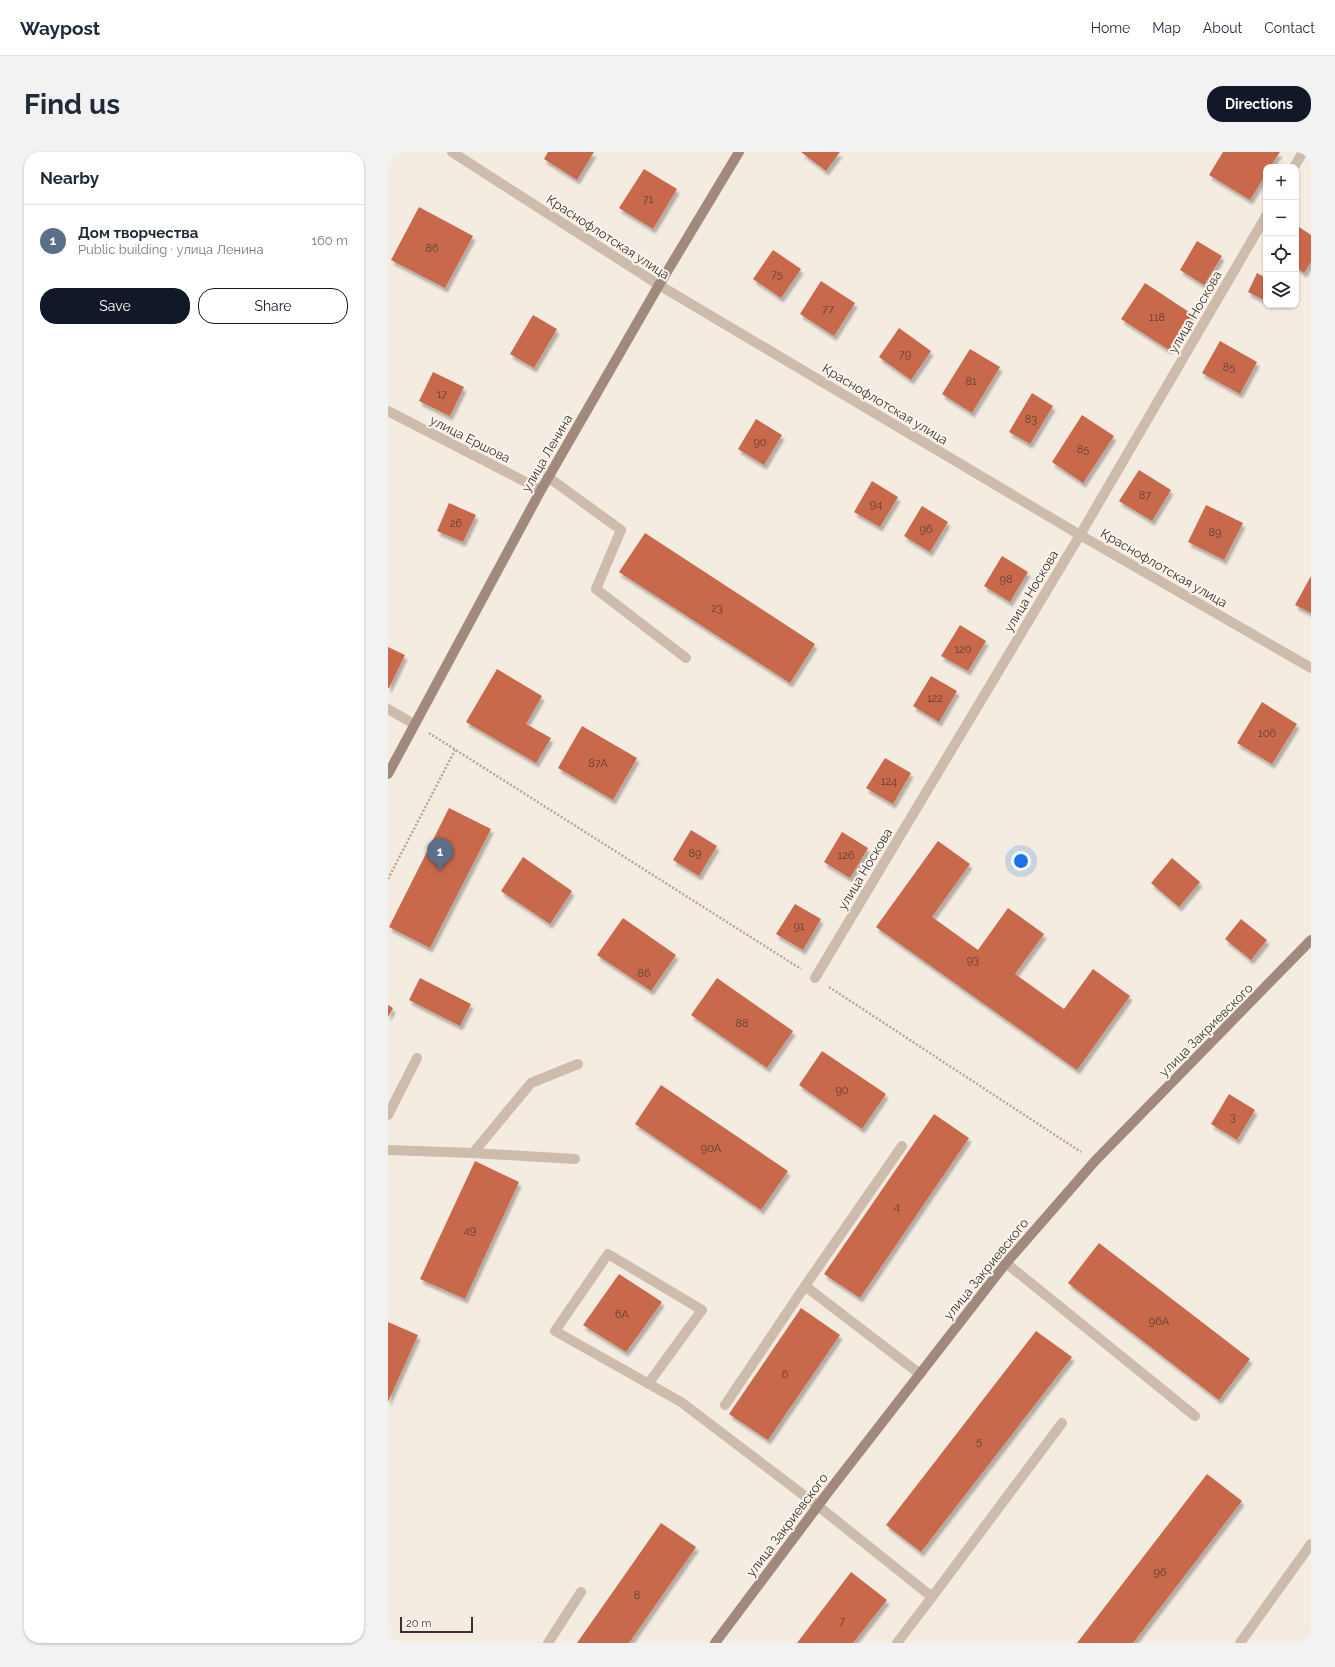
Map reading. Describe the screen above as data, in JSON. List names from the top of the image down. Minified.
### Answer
{"streets":{"main road":["улица Ленина","улица Закриевского"],"street":["Краснофлотская улица","улица Носкова","улица Ершова"]},"crossings":[["Краснофлотская улица","улица Носкова"],["Краснофлотская улица","улица Ленина"],["улица Ершова","улица Ленина"]],"house_numbers":["71","86","75","77","118","79","85","81","17","83","90","85","87","94","26","96","89","98","23","120","122","106","87А","124","89","126","91","93","86","88","90","3","90А","4","49","6А","96А","6","5","96","8","7"],"scale_bar":"20 m","page":{"header":"Waypost","nav":["Home","Map","About","Contact"],"buttons":["Directions",["Save","Share"]],"title":"Find us","heading":"Nearby","map_buttons":["+","−"],"list":[{"mark":"1","name":"Дом творчества","note":"Public building · улица Ленина","value":"160 m"}],"pins":"1","scale":"20 m"}}
